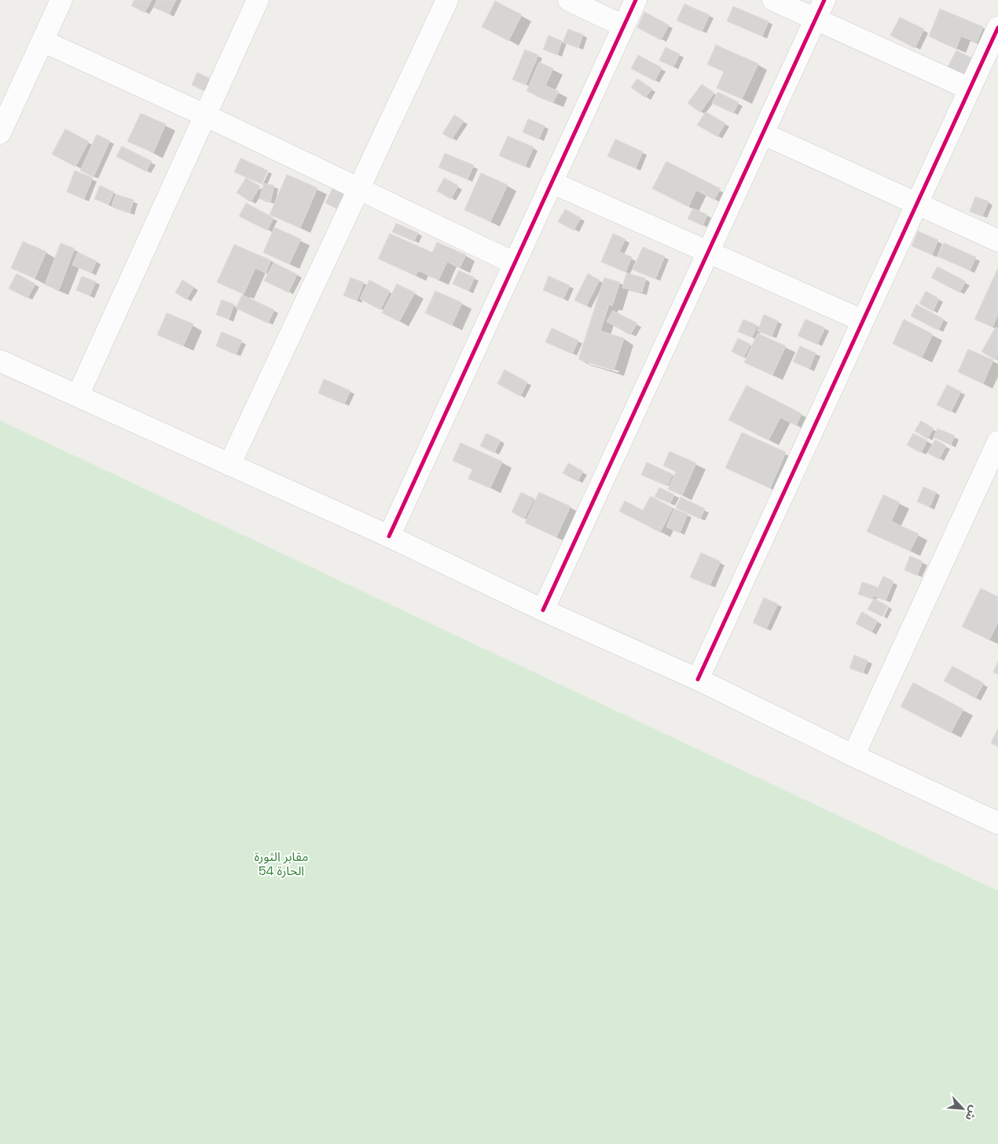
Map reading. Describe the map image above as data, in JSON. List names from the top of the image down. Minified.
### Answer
{"parks":["مقابر الثورة الحارة 54"],"north":"bottom right"}
